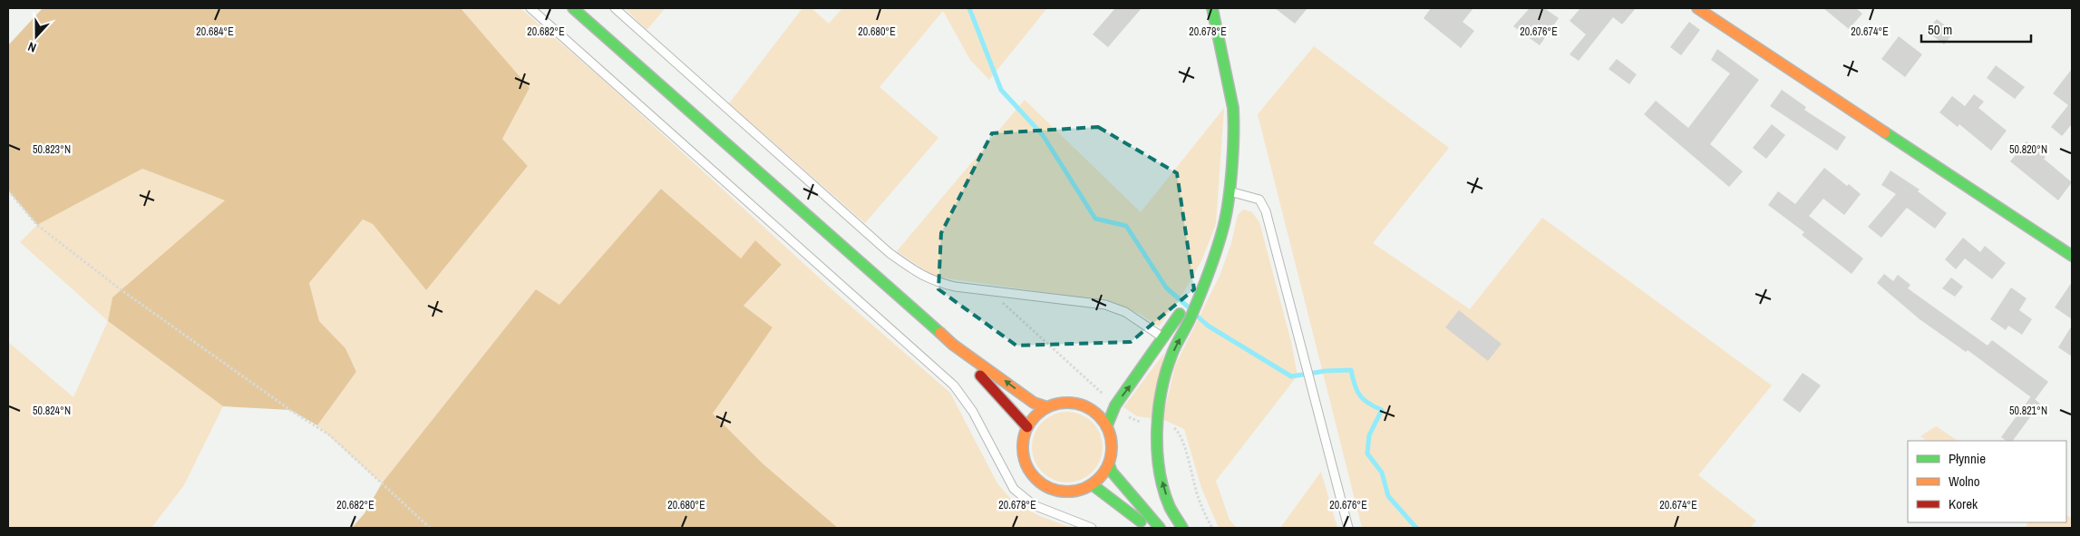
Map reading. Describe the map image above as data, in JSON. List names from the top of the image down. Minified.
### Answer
{"legend":["Płynnie","Wolno","Korek"],"scale_bar":"50 m","north":"bottom","coordinates":["20.680°E","20.678°E","20.676°E","20.674°E","20.684°E","20.682°E","50.820°N","50.823°N","50.821°N","50.824°N"]}
